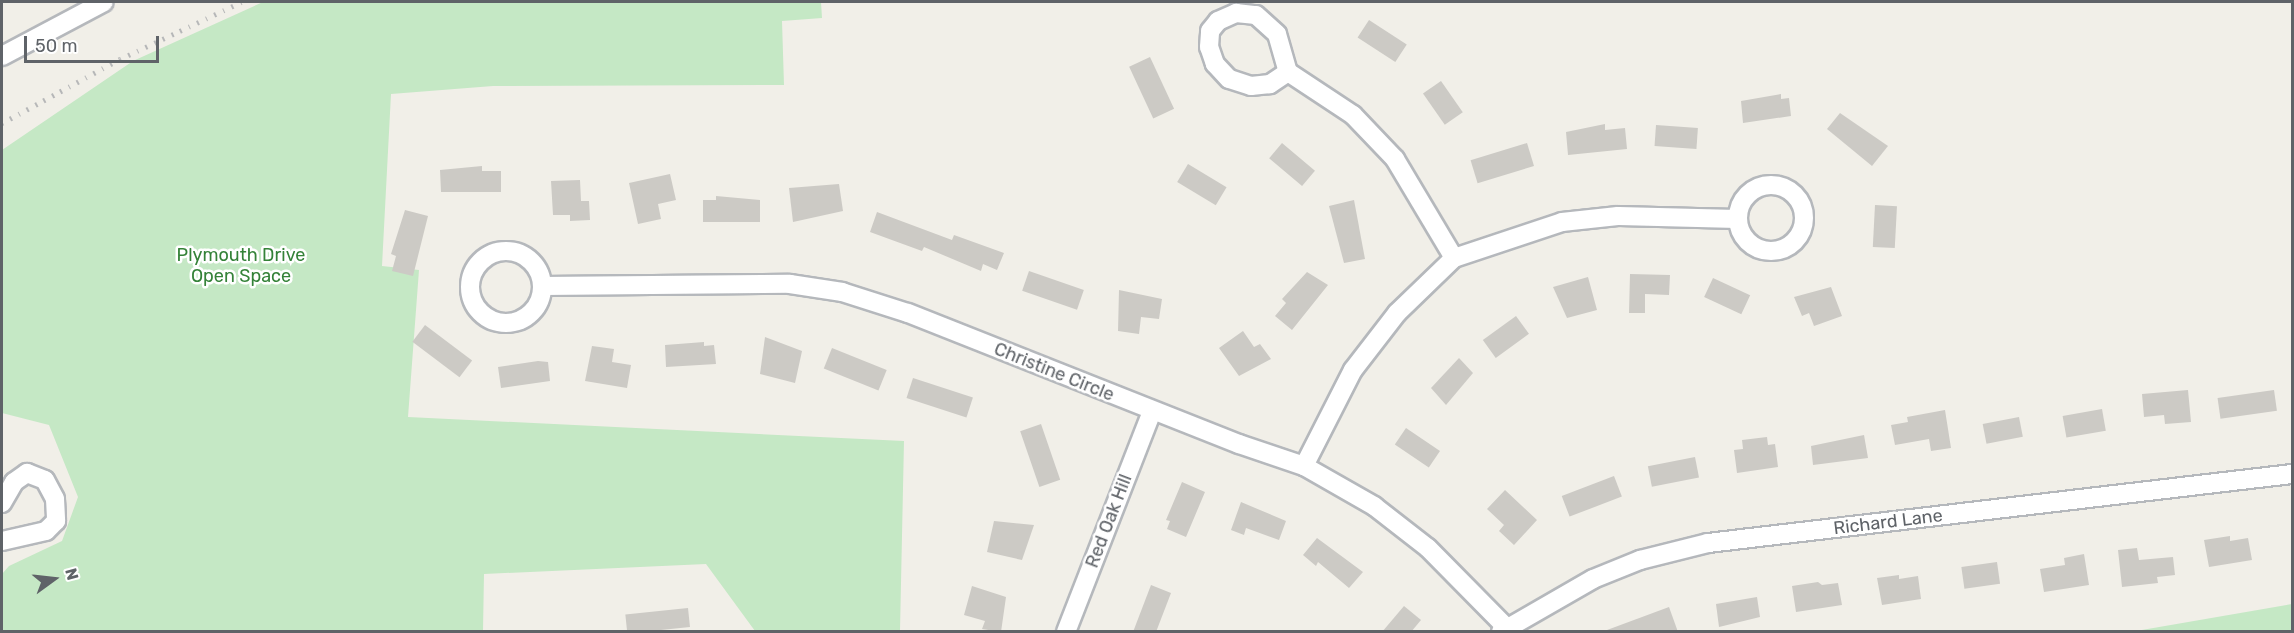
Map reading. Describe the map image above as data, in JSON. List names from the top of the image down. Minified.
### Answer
{"streets":{"street":["Christine Circle","Red Oak Hill","Richard Lane"]},"crossings":[["Christine Circle","Red Oak Hill"],["Christine Circle","Richard Lane"]],"parks":["Plymouth Drive Open Space"],"scale_bar":"50 m","north":"right"}
